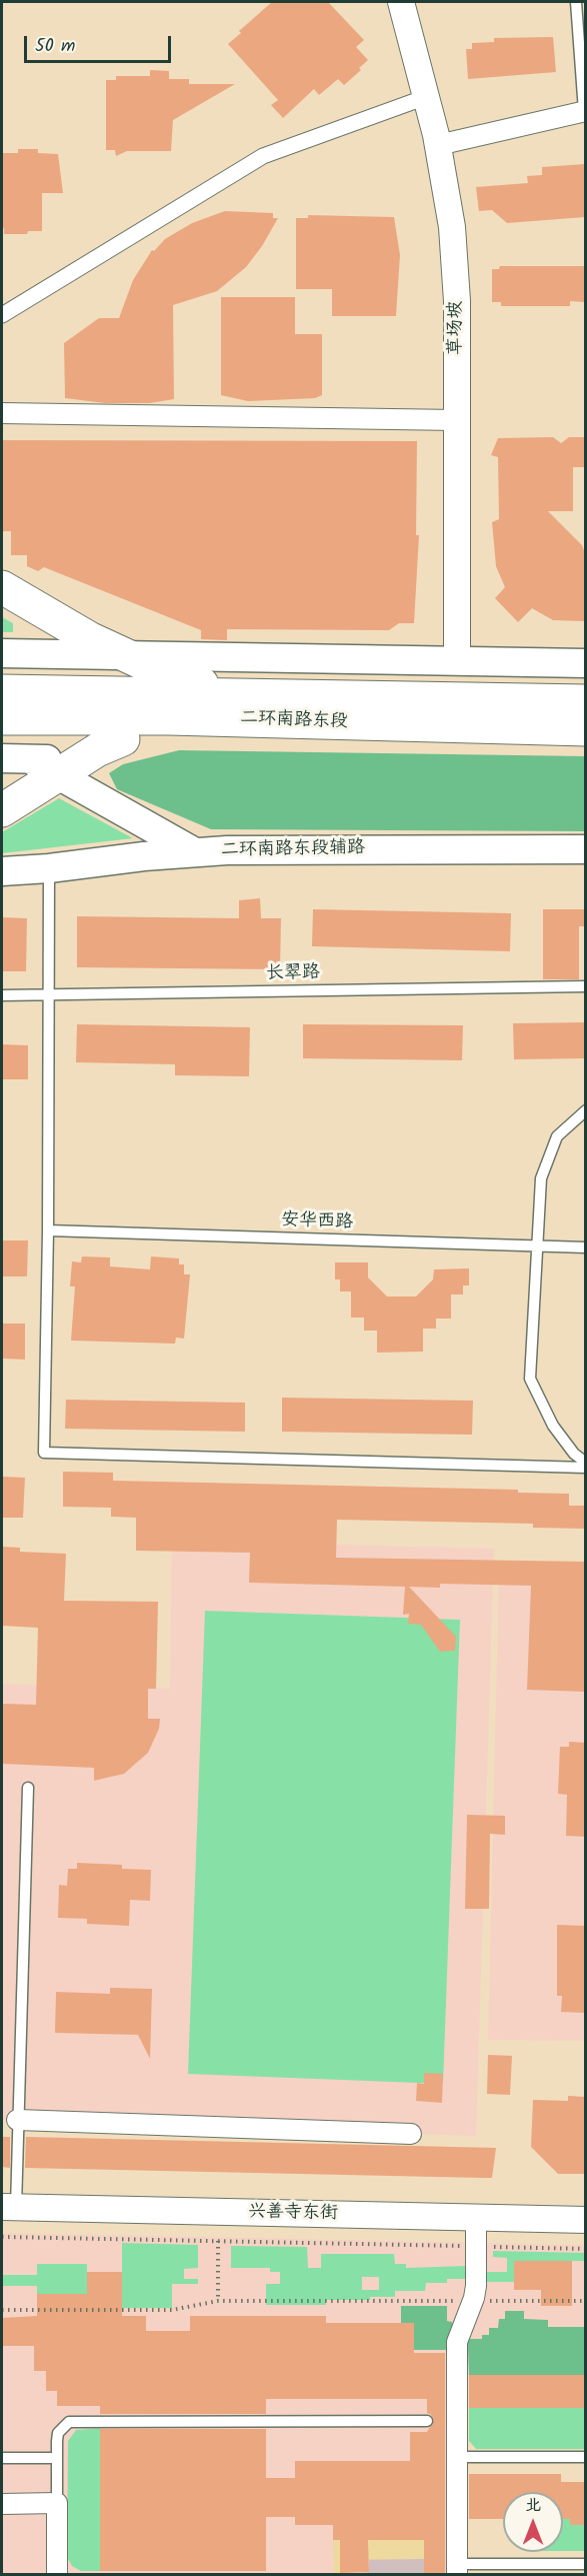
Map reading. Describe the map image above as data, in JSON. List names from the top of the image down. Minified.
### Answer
{"streets":{"highway":["二环南路东段"],"main road":["二环南路东段辅路"],"street":["草场坡","兴善寺东街"],"lane":["长翠路","安华西路"]},"scale_bar":"50 m","north":"top"}
